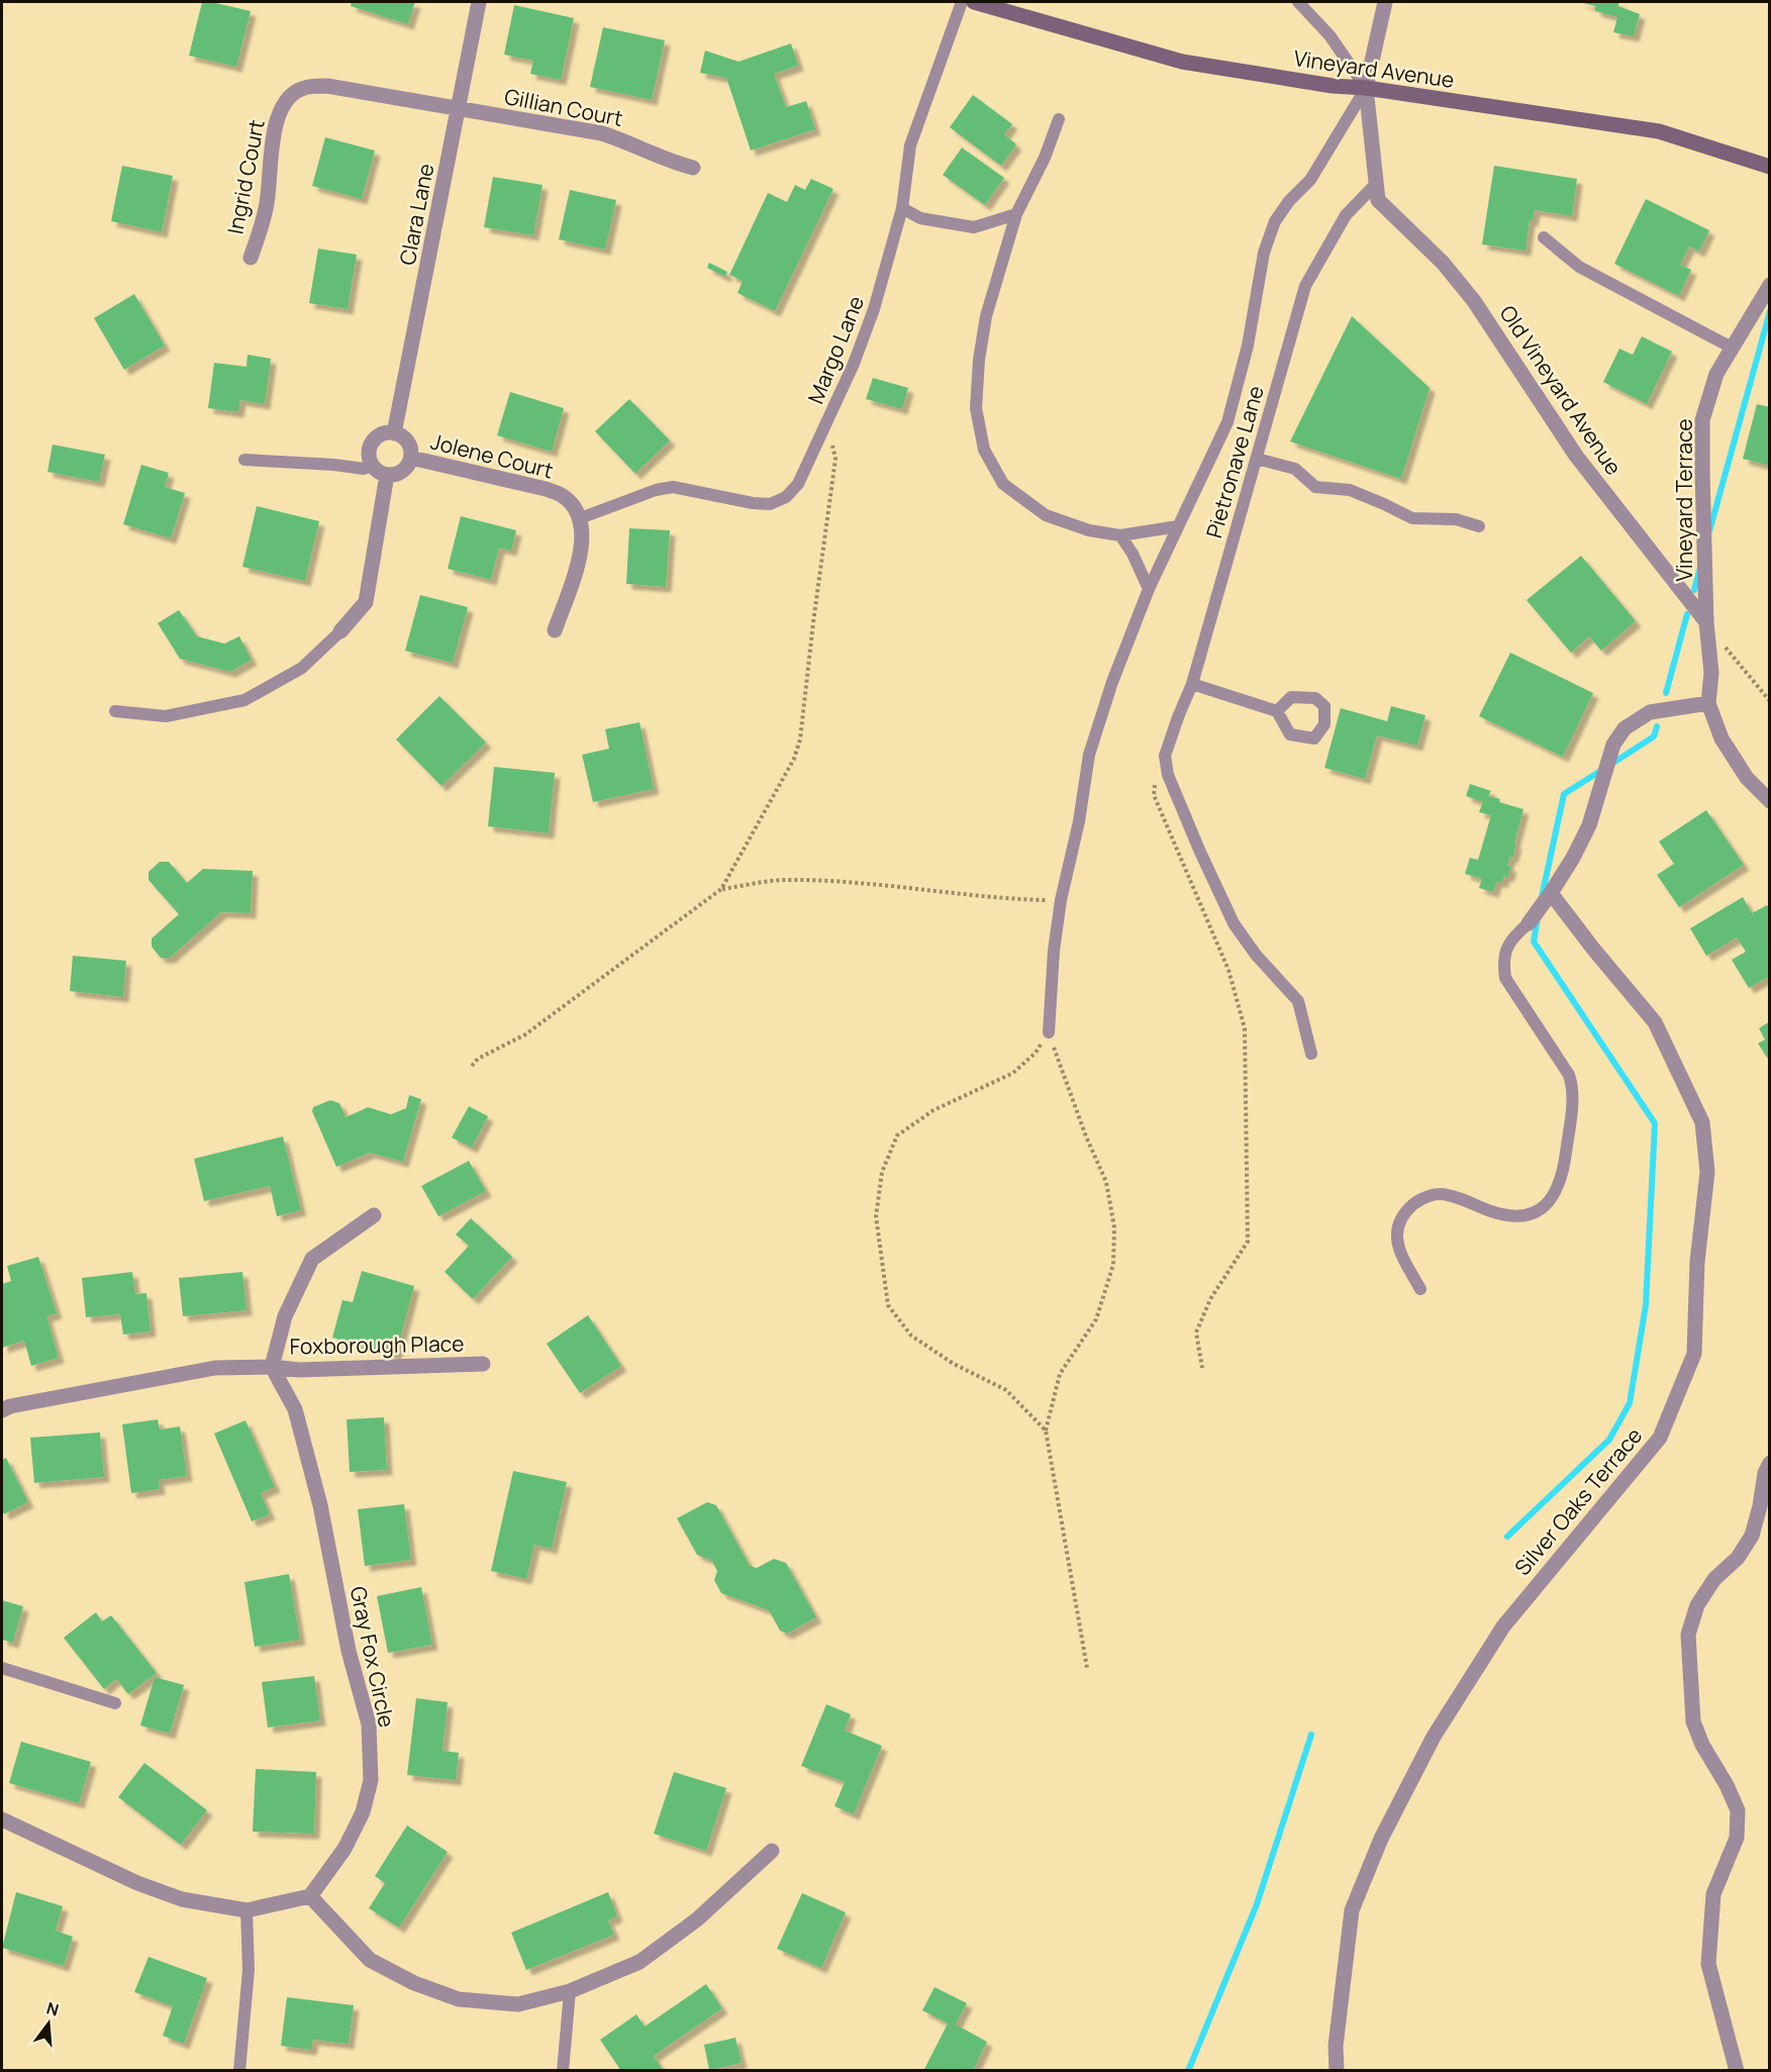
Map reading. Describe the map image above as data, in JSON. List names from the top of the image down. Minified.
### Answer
{"streets":{"street":["Vineyard Avenue","Gillian Court","Ingrid Court","Clara Lane","Old Vineyard Avenue","Jolene Court","Vineyard Terrace","Foxborough Place","Silver Oaks Terrace","Gray Fox Circle"],"lane":["Margo Lane","Pietronave Lane"]},"crossings":[["Vineyard Avenue","Old Vineyard Avenue"],["Gillian Court","Ingrid Court"],["Gillian Court","Clara Lane"],["Ingrid Court","Clara Lane"],["Clara Lane","Jolene Court"],["Margo Lane","Jolene Court"],["Old Vineyard Avenue","Pietronave Lane"],["Old Vineyard Avenue","Vineyard Terrace"],["Foxborough Place","Gray Fox Circle"]],"north":"top"}
